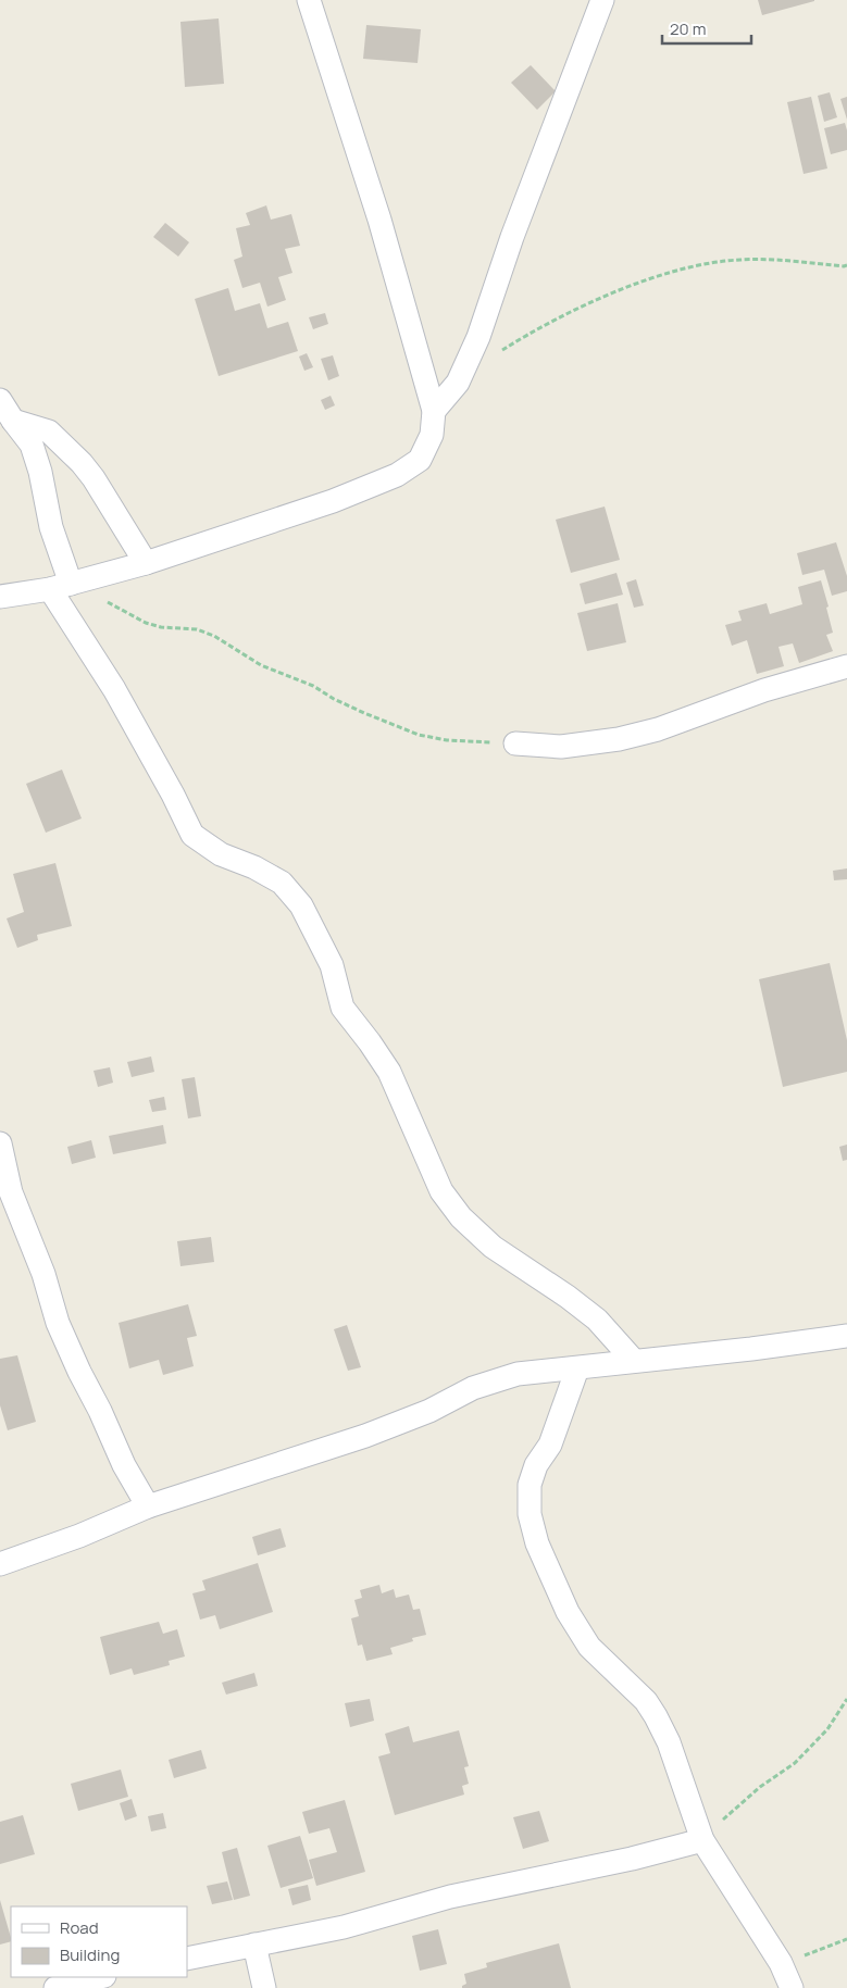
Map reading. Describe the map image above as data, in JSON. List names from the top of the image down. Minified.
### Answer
{"legend":["Road","Building"],"scale_bar":"20 m"}
